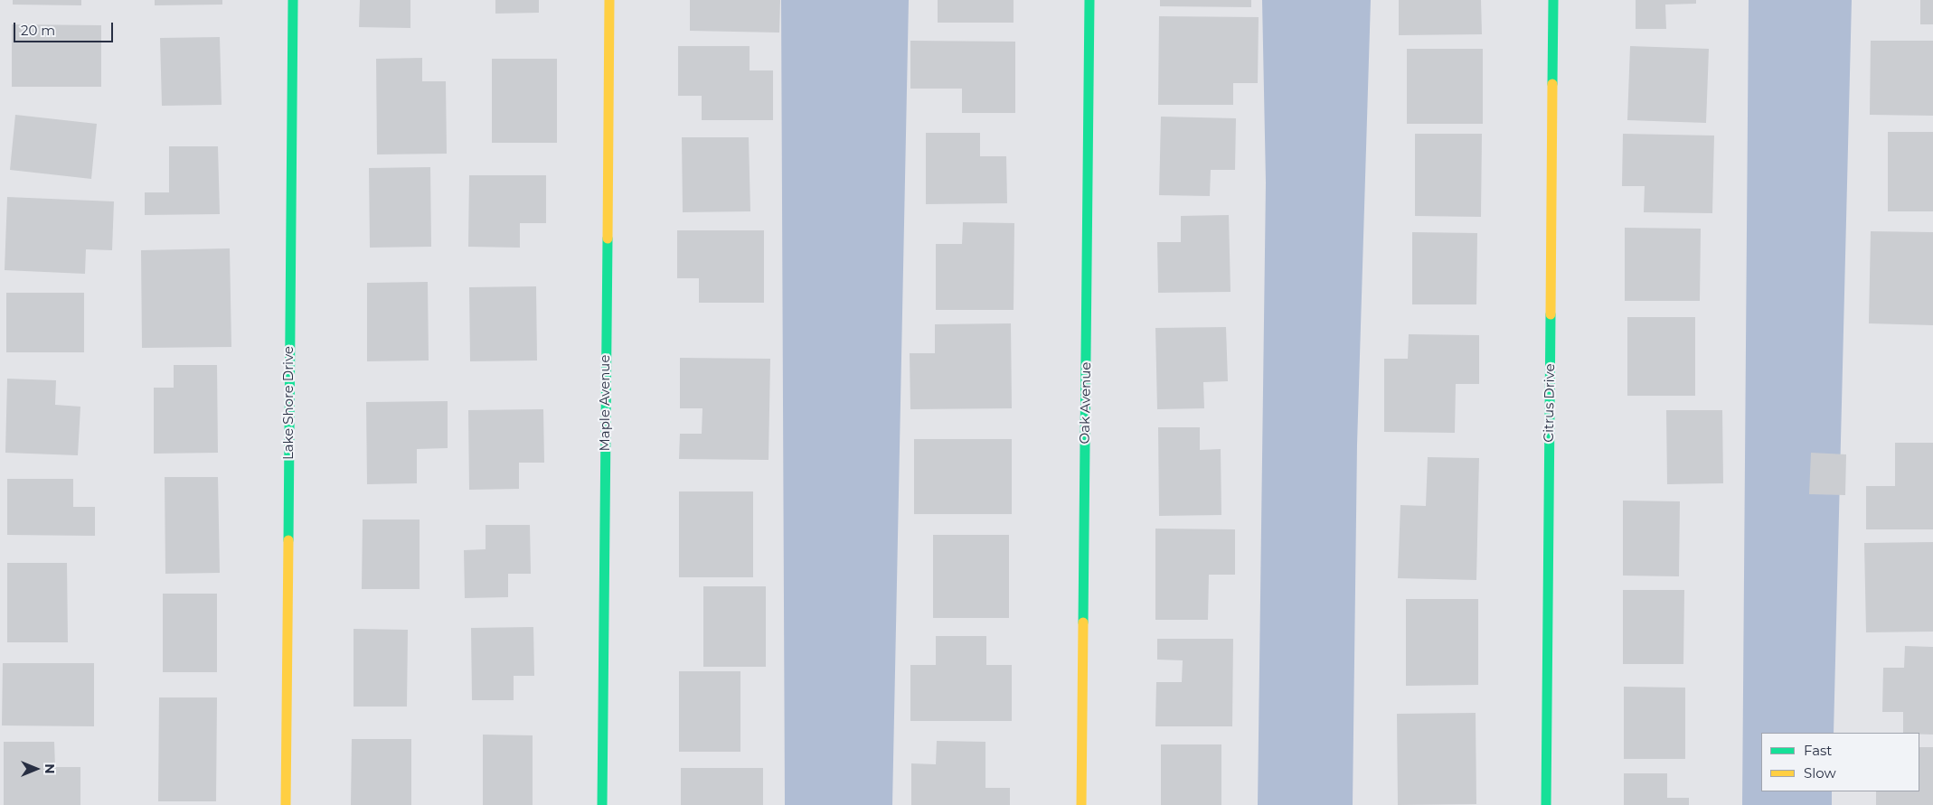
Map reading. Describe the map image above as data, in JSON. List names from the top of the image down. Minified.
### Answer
{"streets":{"street":["Lake Shore Drive","Maple Avenue","Oak Avenue","Citrus Drive"]},"legend":["Fast","Slow"],"scale_bar":"20 m","north":"right"}
